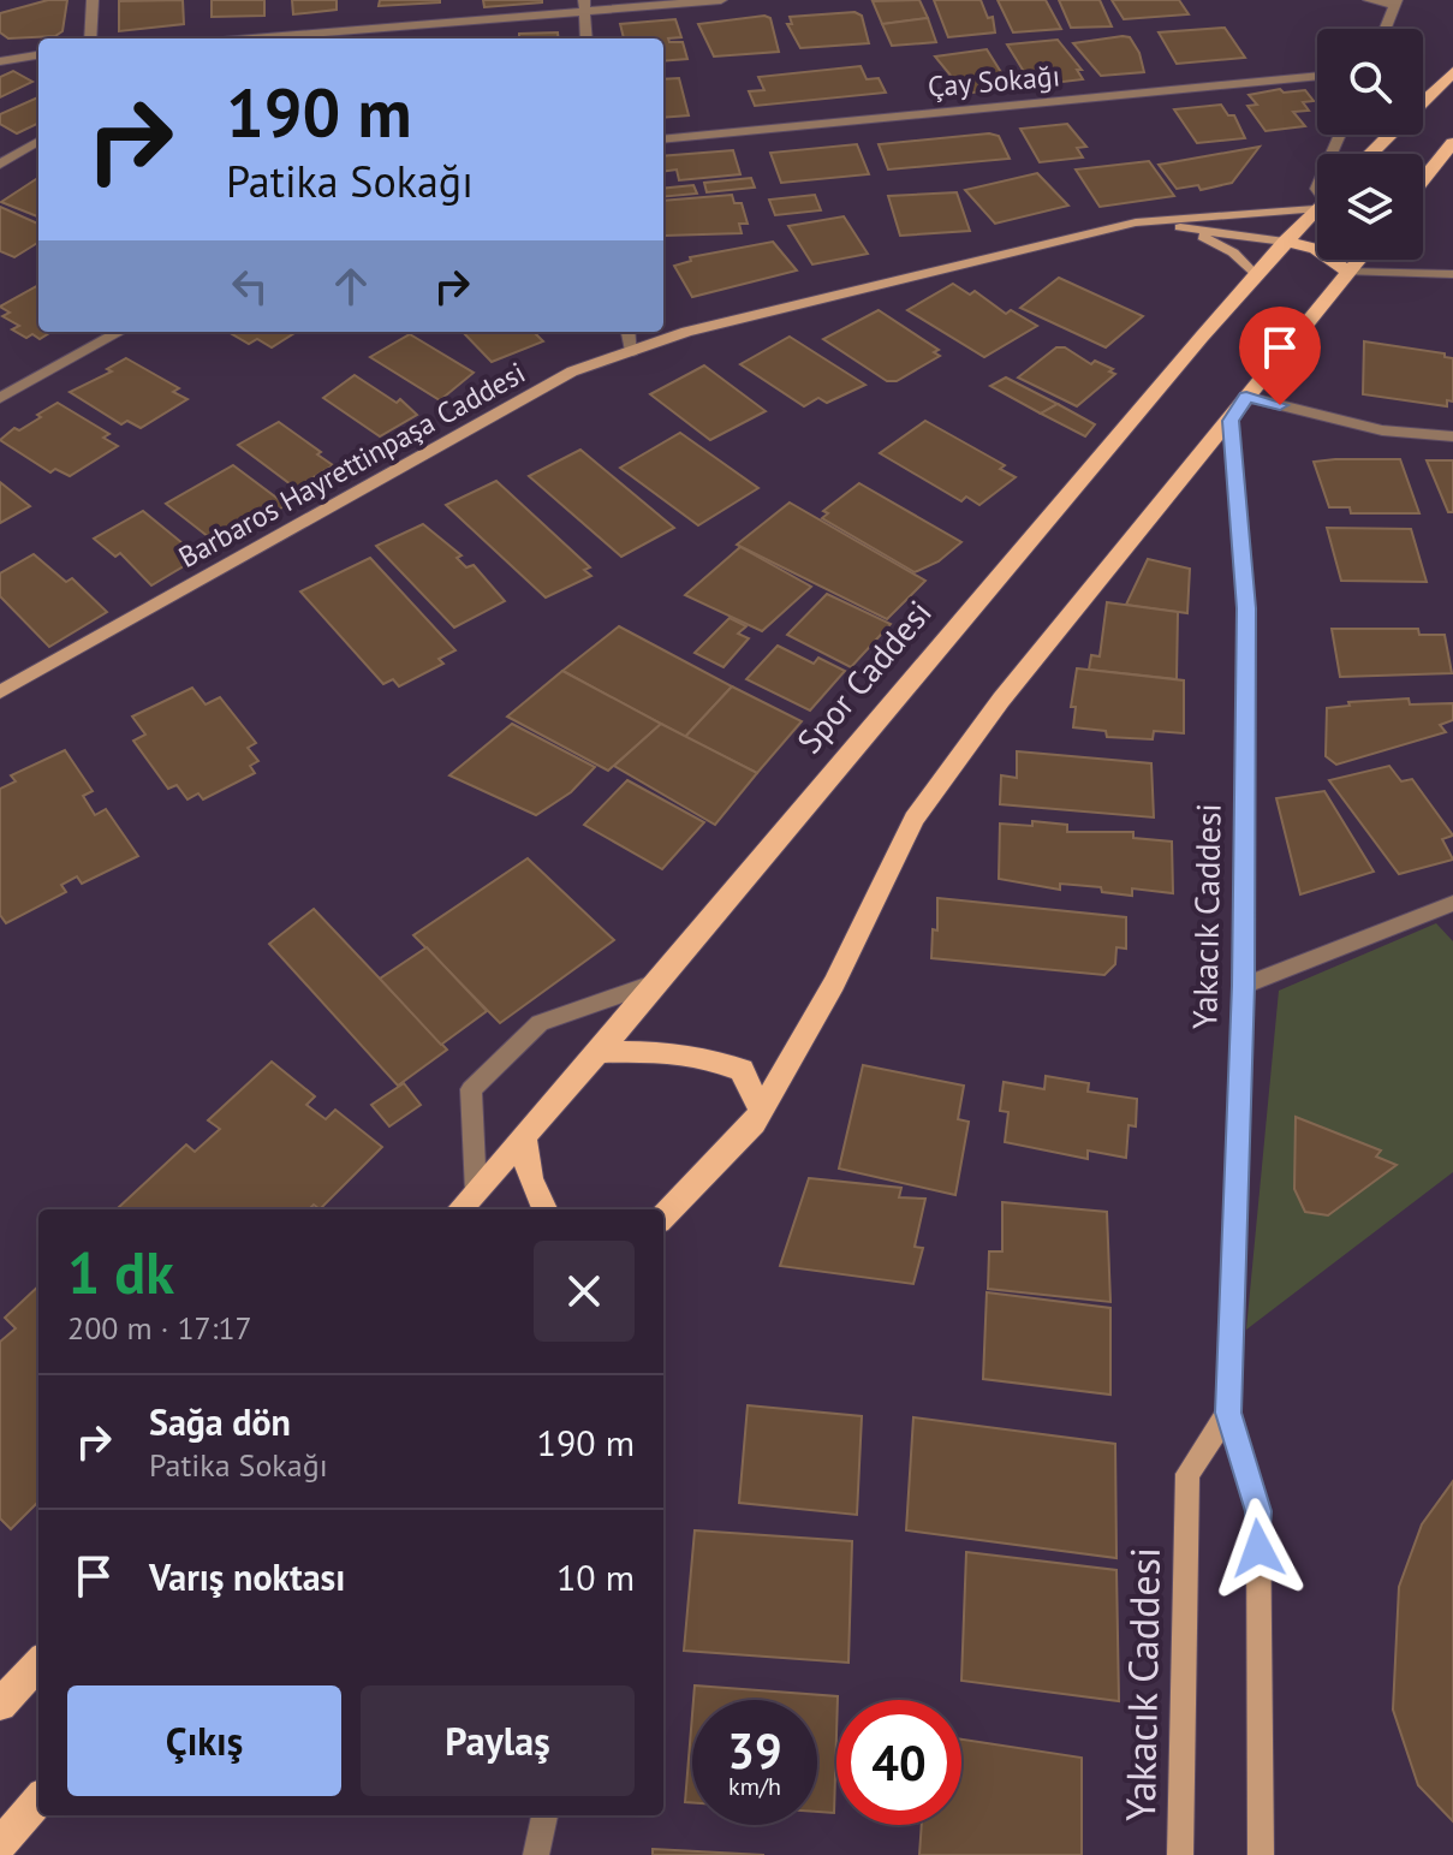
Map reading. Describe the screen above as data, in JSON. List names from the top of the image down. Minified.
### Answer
{"streets":{"main road":["Spor Caddesi"],"street":["Çay Sokağı","Barbaros Hayrettinpaşa Caddesi","Yakacık Caddesi"]},"crossings":[["Barbaros Hayrettinpaşa Caddesi","Spor Caddesi"]],"page":{"turn":["190 m","Patika Sokağı"],"heading":["1 dk","200 m · 17:17"],"list":[{"name":"Sağa dön","note":"Patika Sokağı","value":"190 m"},{"name":"Varış noktası","value":"10 m"}],"buttons":["Çıkış","Paylaş"],"speed":"39 km/h","limit":"40"}}
